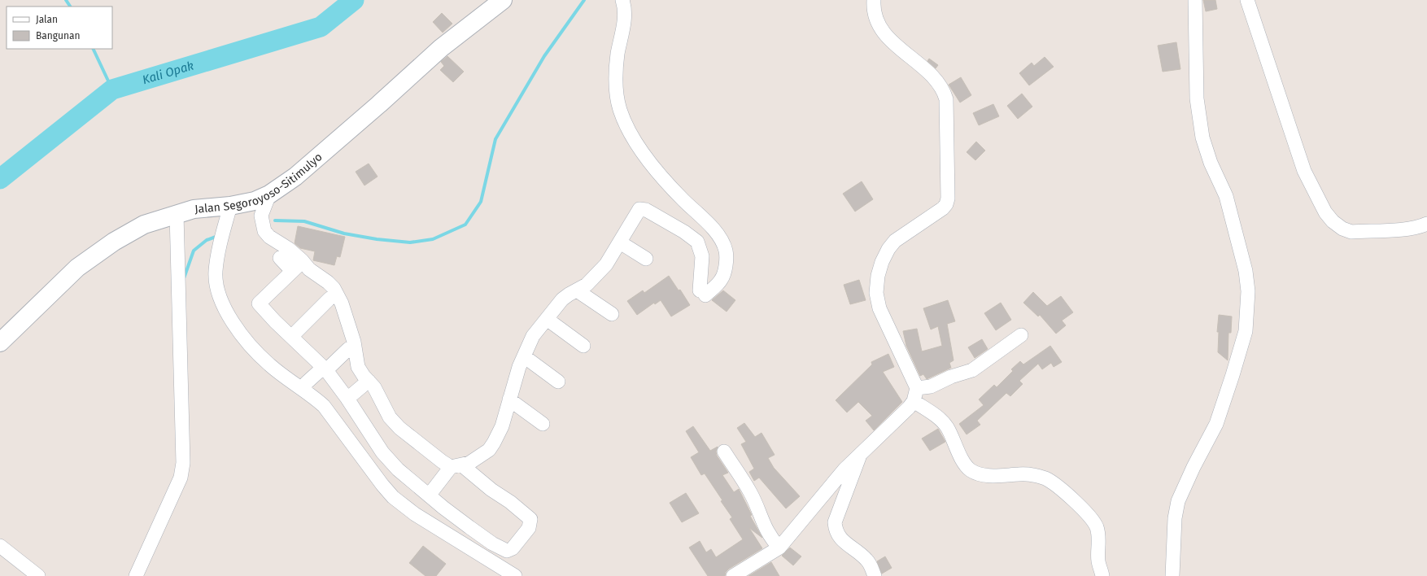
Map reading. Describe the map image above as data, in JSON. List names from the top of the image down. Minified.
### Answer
{"streets":{"main road":["Jalan Segoroyoso-Sitimulyo"]},"water":["Kali Opak"],"legend":["Jalan","Bangunan"]}
